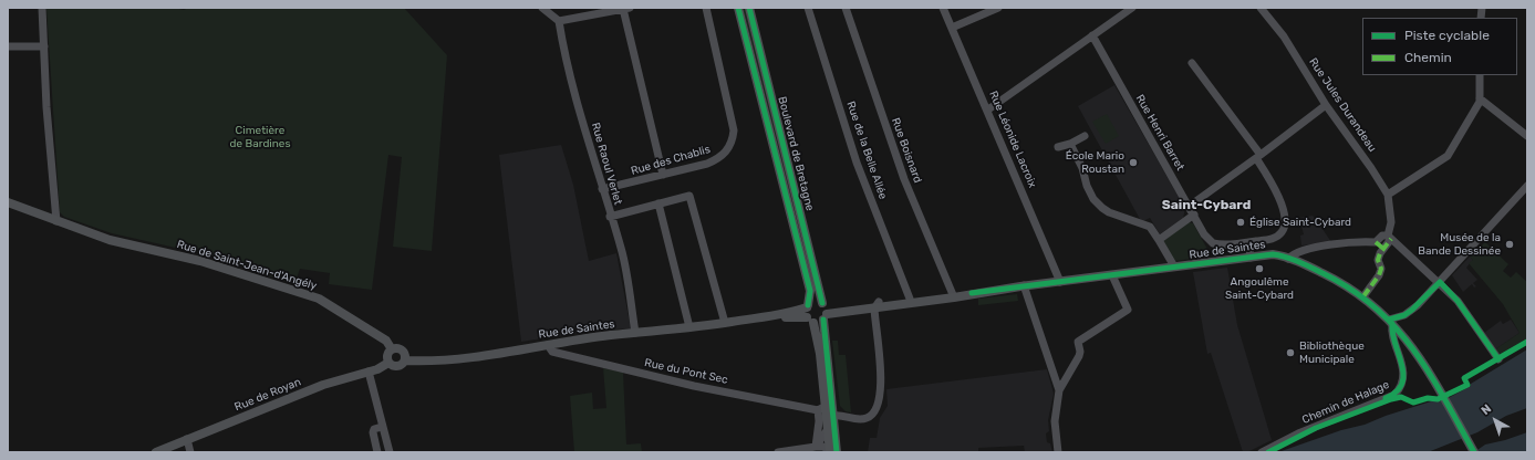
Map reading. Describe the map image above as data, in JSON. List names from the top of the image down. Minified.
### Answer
{"streets":{"main road":["Boulevard de Bretagne","Rue de Saintes","Rue de Saint-Jean-d'Angély","Rue de Royan"],"street":["Rue Jules Durandeau","Rue Henri Barret","Rue Léonide Lacroix","Rue de la Belle Allée","Rue Boisnard","Rue des Chablis","Rue Raoul Verlet","Rue du Pont Sec","Chemin de Halage"]},"crossings":[["Rue Léonide Lacroix","Rue de Saintes"],["Rue de la Belle Allée","Rue de Saintes"],["Rue Boisnard","Rue de Saintes"],["Boulevard de Bretagne","Rue de Saintes"],["Boulevard de Bretagne","Rue du Pont Sec"],["Rue des Chablis","Rue Raoul Verlet"],["Rue Raoul Verlet","Rue de Saintes"],["Rue de Saintes","Rue de Saint-Jean-d'Angély"],["Rue de Saintes","Rue du Pont Sec"],["Rue de Saintes","Rue de Royan"],["Rue de Saintes","Chemin de Halage"],["Rue de Saint-Jean-d'Angély","Rue de Royan"]],"districts":["Saint-Cybard"],"parks":["Cimetière de Bardines"],"places":["École Mario Roustan","Église Saint-Cybard","Musée de la Bande Dessinée","Angoulême Saint-Cybard","Bibliothèque Municipale"],"legend":["Piste cyclable","Chemin"],"north":"top left"}
